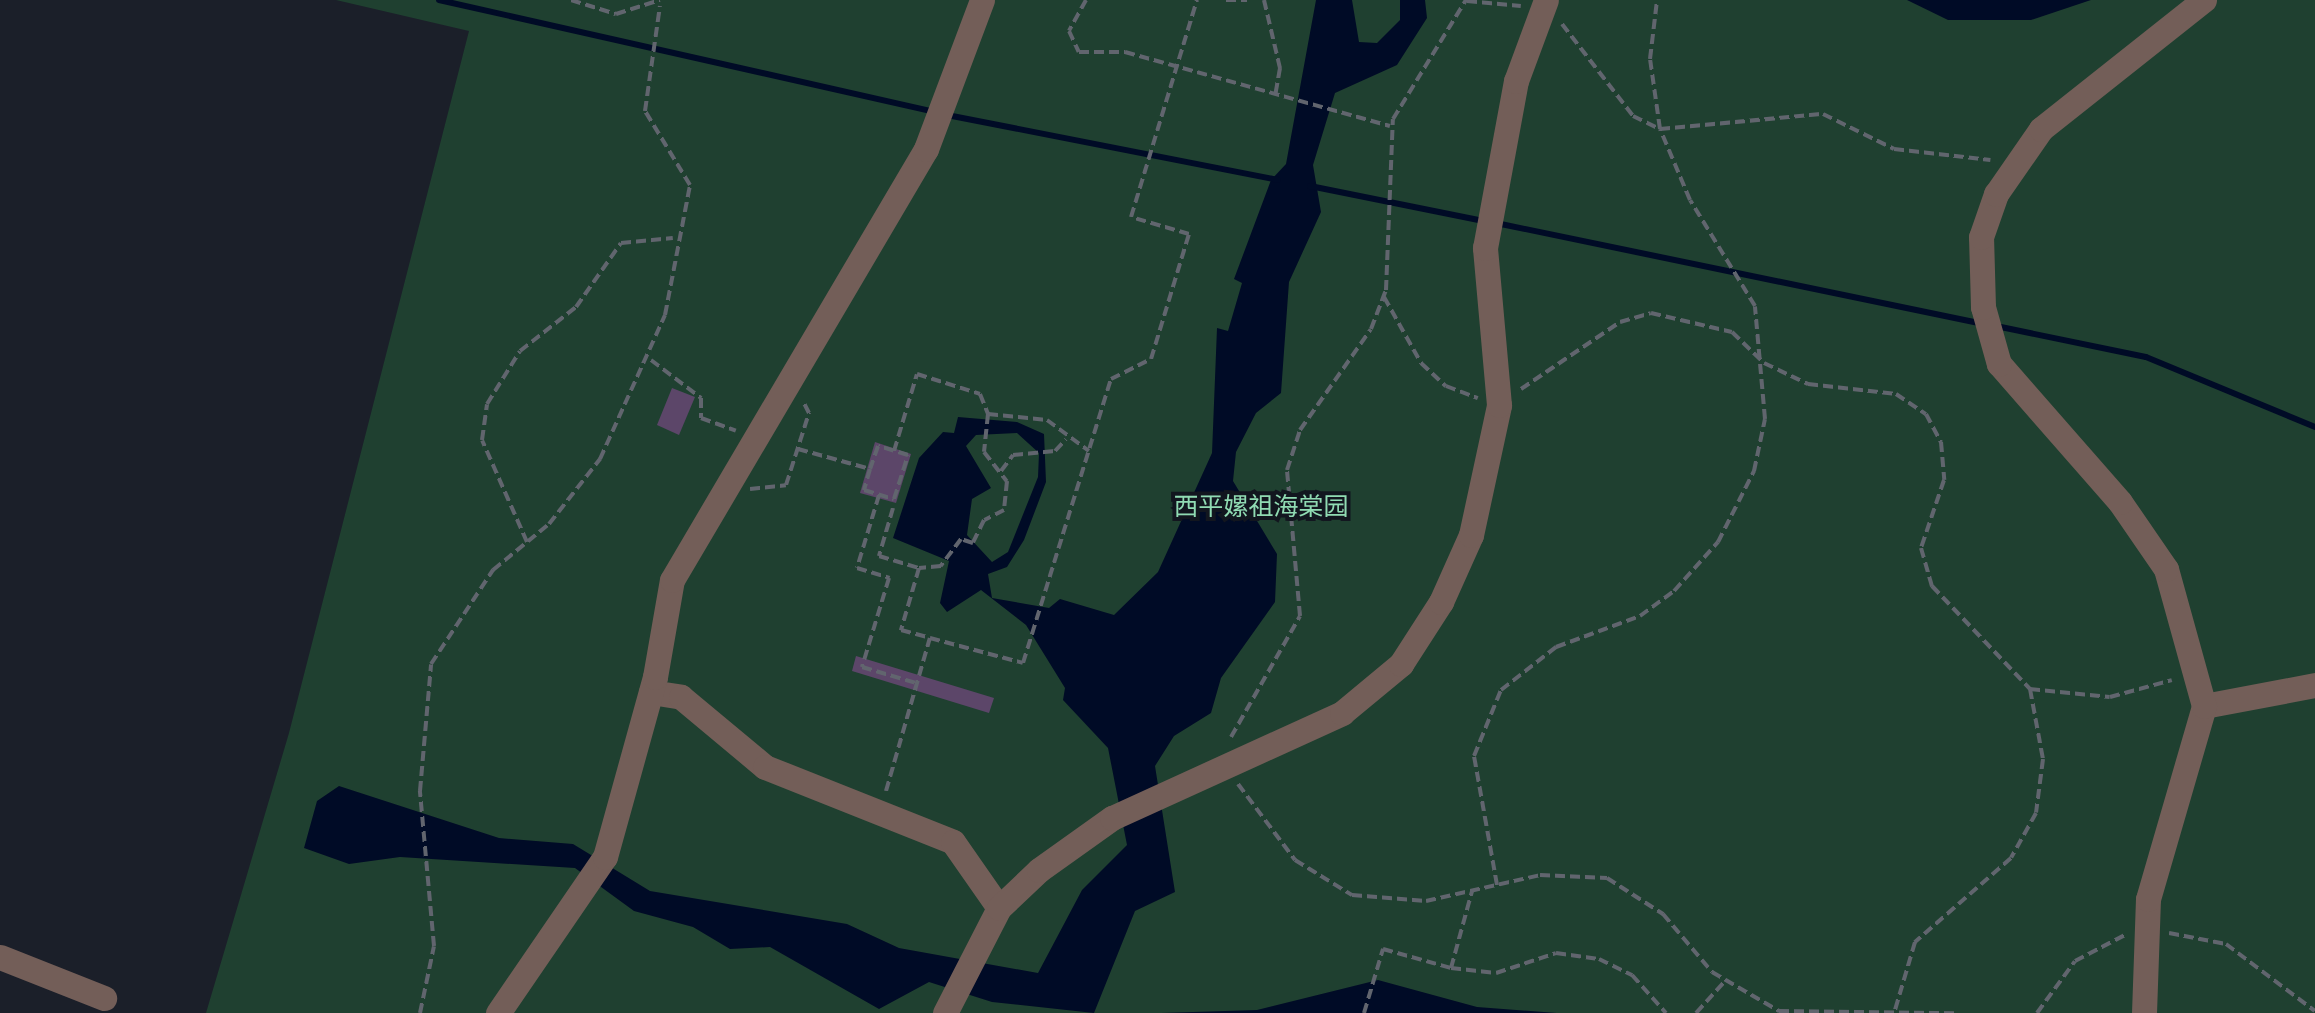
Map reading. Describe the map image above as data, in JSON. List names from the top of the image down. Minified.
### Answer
{"parks":["西平嫘祖海棠园"]}
